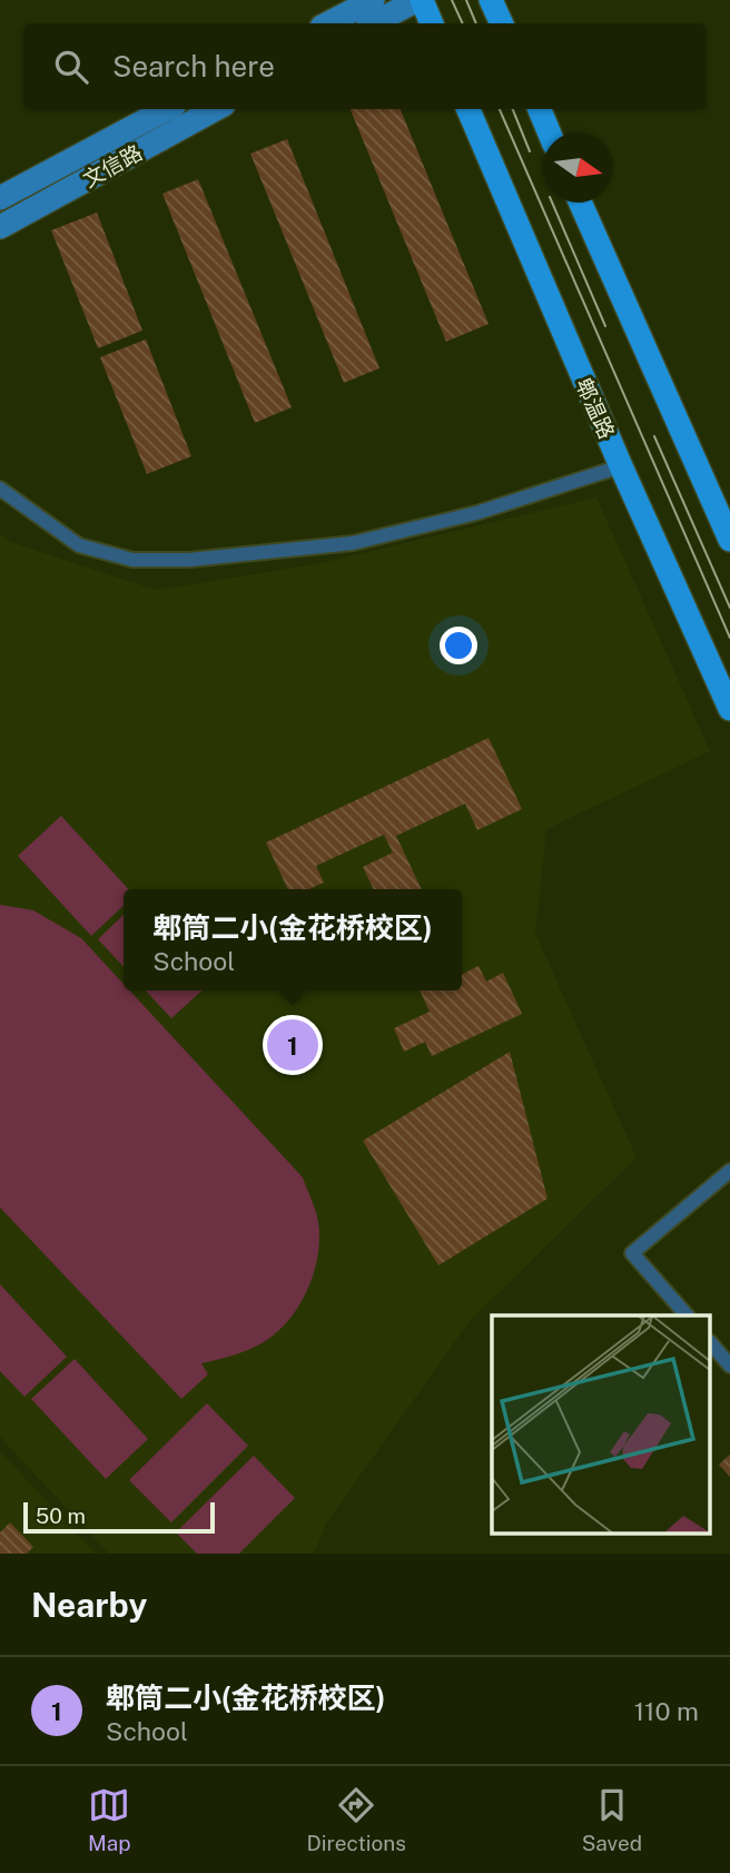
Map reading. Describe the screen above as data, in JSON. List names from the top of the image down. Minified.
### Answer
{"streets":{"main road":["文信路","郫温路"]},"scale_bar":"50 m","north":"right","page":{"search":"Search here","popup":["郫筒二小(金花桥校区)","School"],"pins":"1","scale":"50 m","heading":"Nearby","list":[{"mark":"1","name":"郫筒二小(金花桥校区)","note":"School","value":"110 m"}],"nav":["Map","Directions","Saved"]}}
